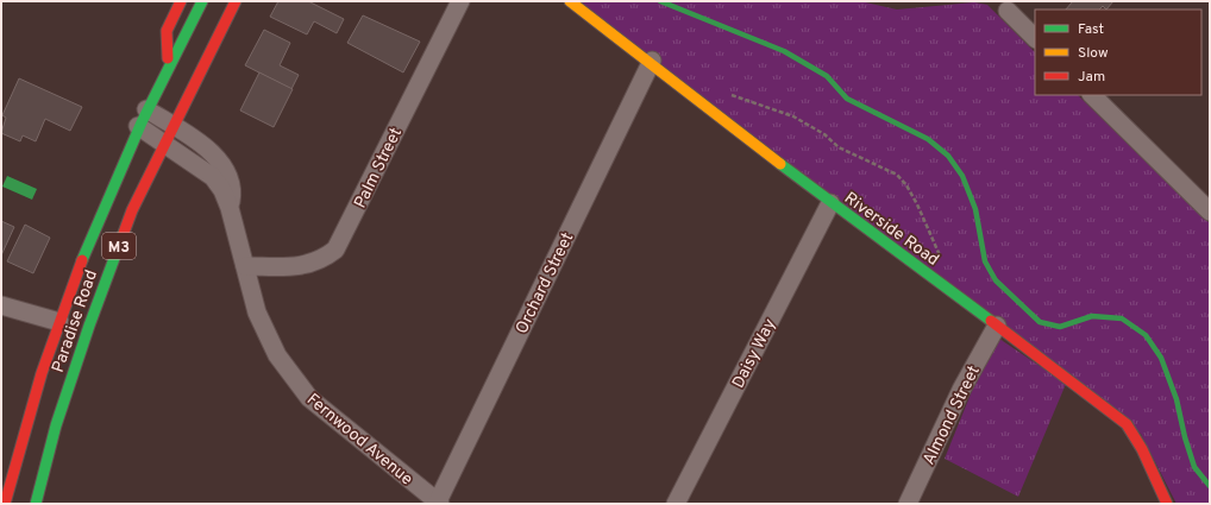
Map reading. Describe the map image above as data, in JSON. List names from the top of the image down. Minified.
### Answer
{"streets":{"main road":["Riverside Road","M3","Paradise Road"],"street":["Palm Street","Orchard Street","Daisy Way","Almond Street","Fernwood Avenue"]},"crossings":[["Palm Street","Fernwood Avenue"],["Riverside Road","Orchard Street"],["Riverside Road","Daisy Way"],["Riverside Road","Almond Street"],["Orchard Street","Fernwood Avenue"],["Paradise Road","Fernwood Avenue"]],"legend":["Fast","Slow","Jam"]}
